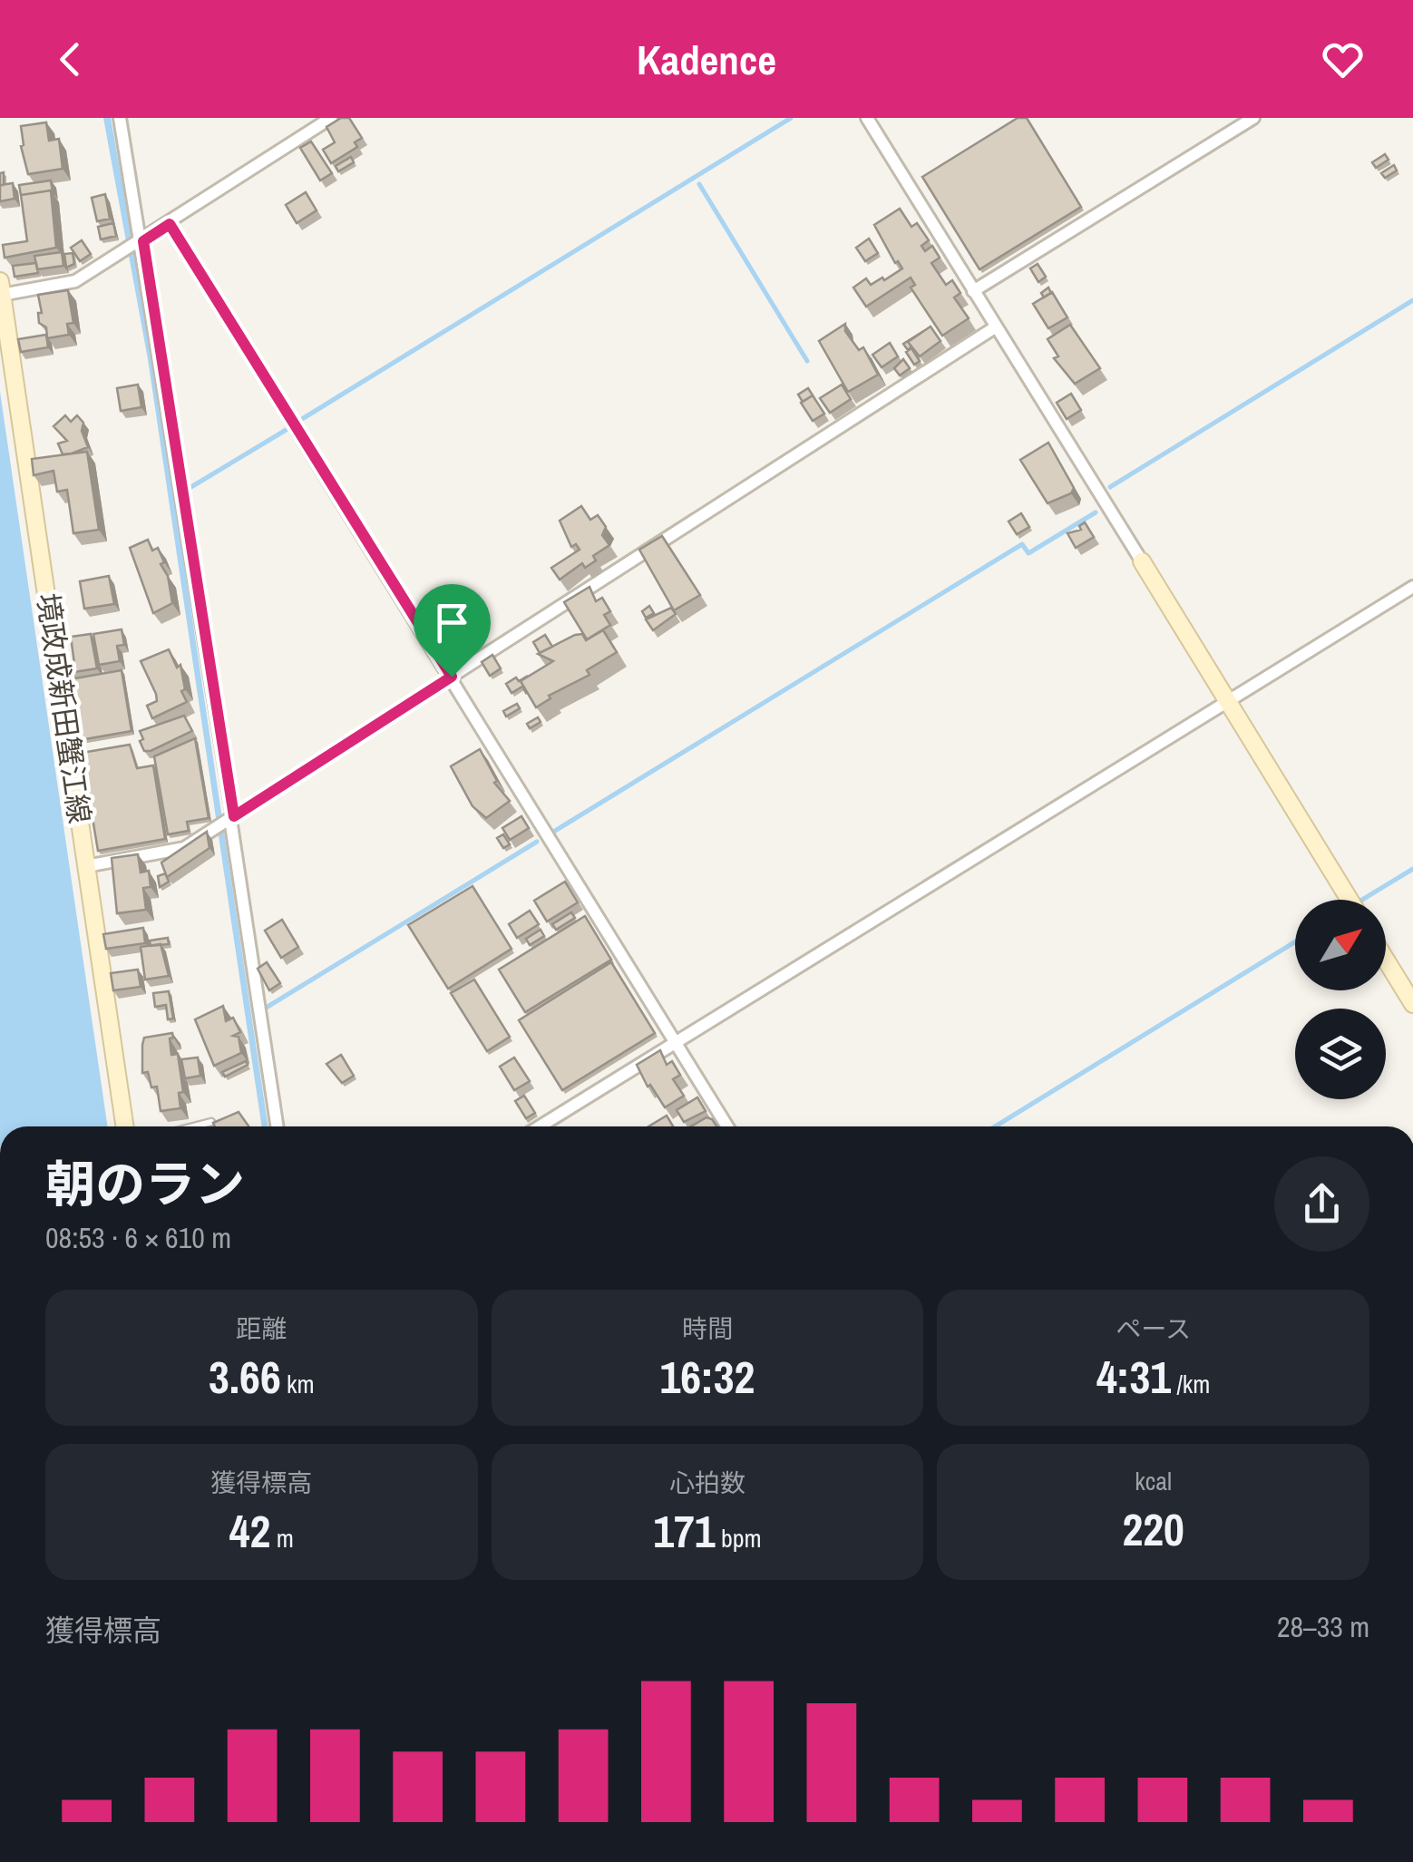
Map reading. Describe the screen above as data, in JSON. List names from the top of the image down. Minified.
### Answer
{"streets":{"main road":["境政成新田蟹江線"]},"north":"top right","page":{"header":"Kadence","heading":["朝のラン","08:53 · 6 × 610 m"],"stats":[["距離","3.66 km"],["時間","16:32"],["ペース","4:31 /km"],["獲得標高","42 m"],["心拍数","171 bpm"],["kcal","220"]],"chart":["獲得標高","28–33 m"]}}
